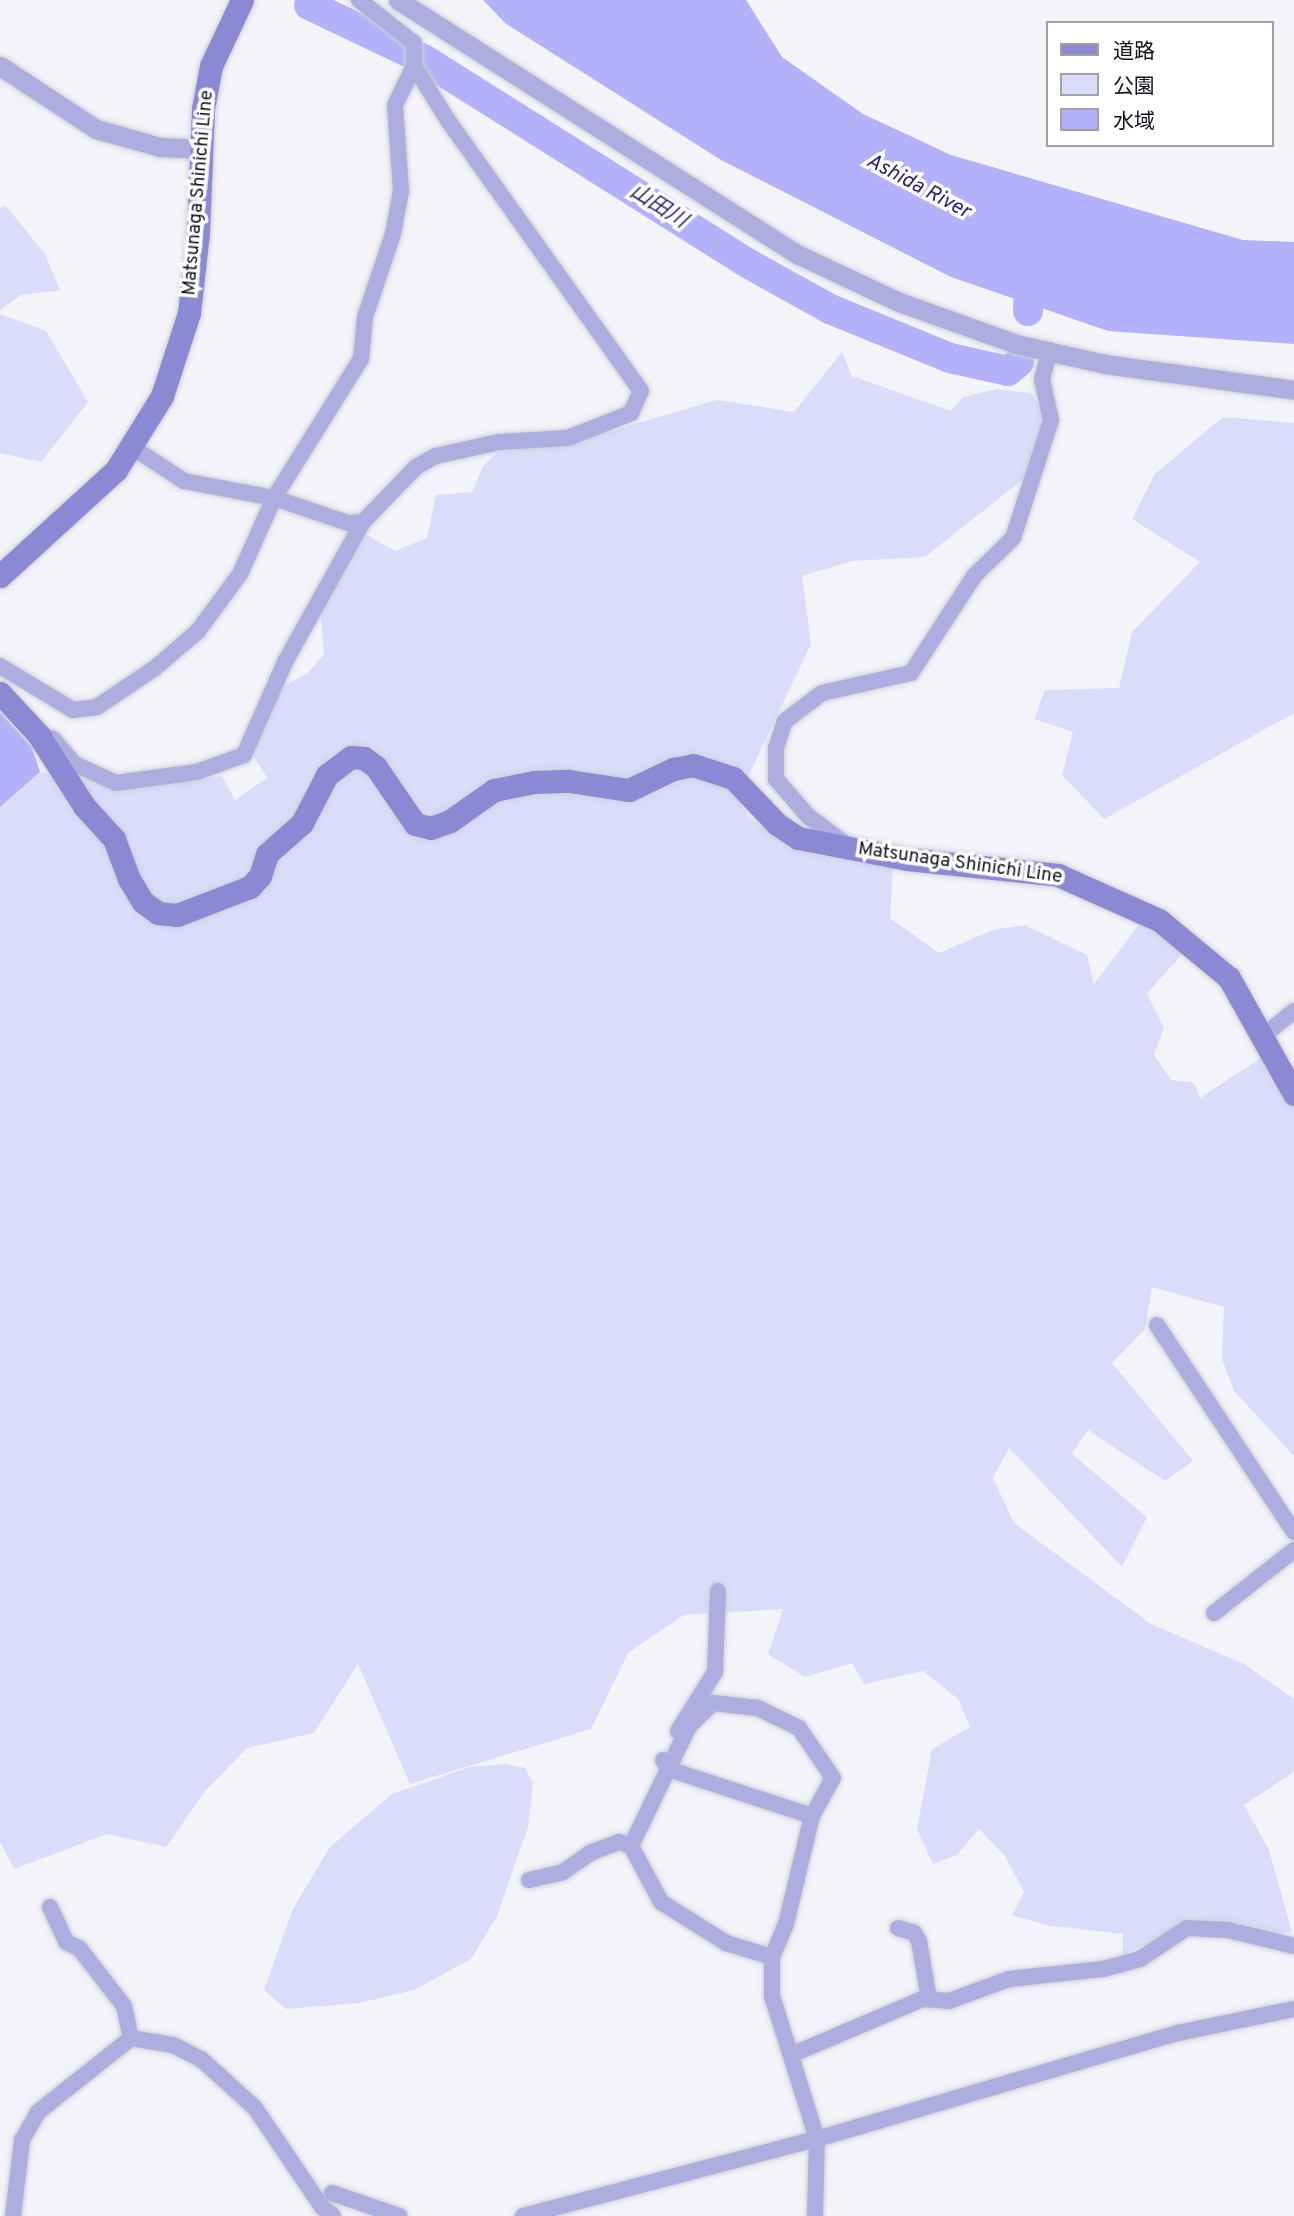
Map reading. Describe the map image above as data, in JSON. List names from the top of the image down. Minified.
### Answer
{"streets":{"main road":["Matsunaga Shinichi Line"]},"water":["Ashida River","山田川"],"legend":["道路","公園","水域"]}
